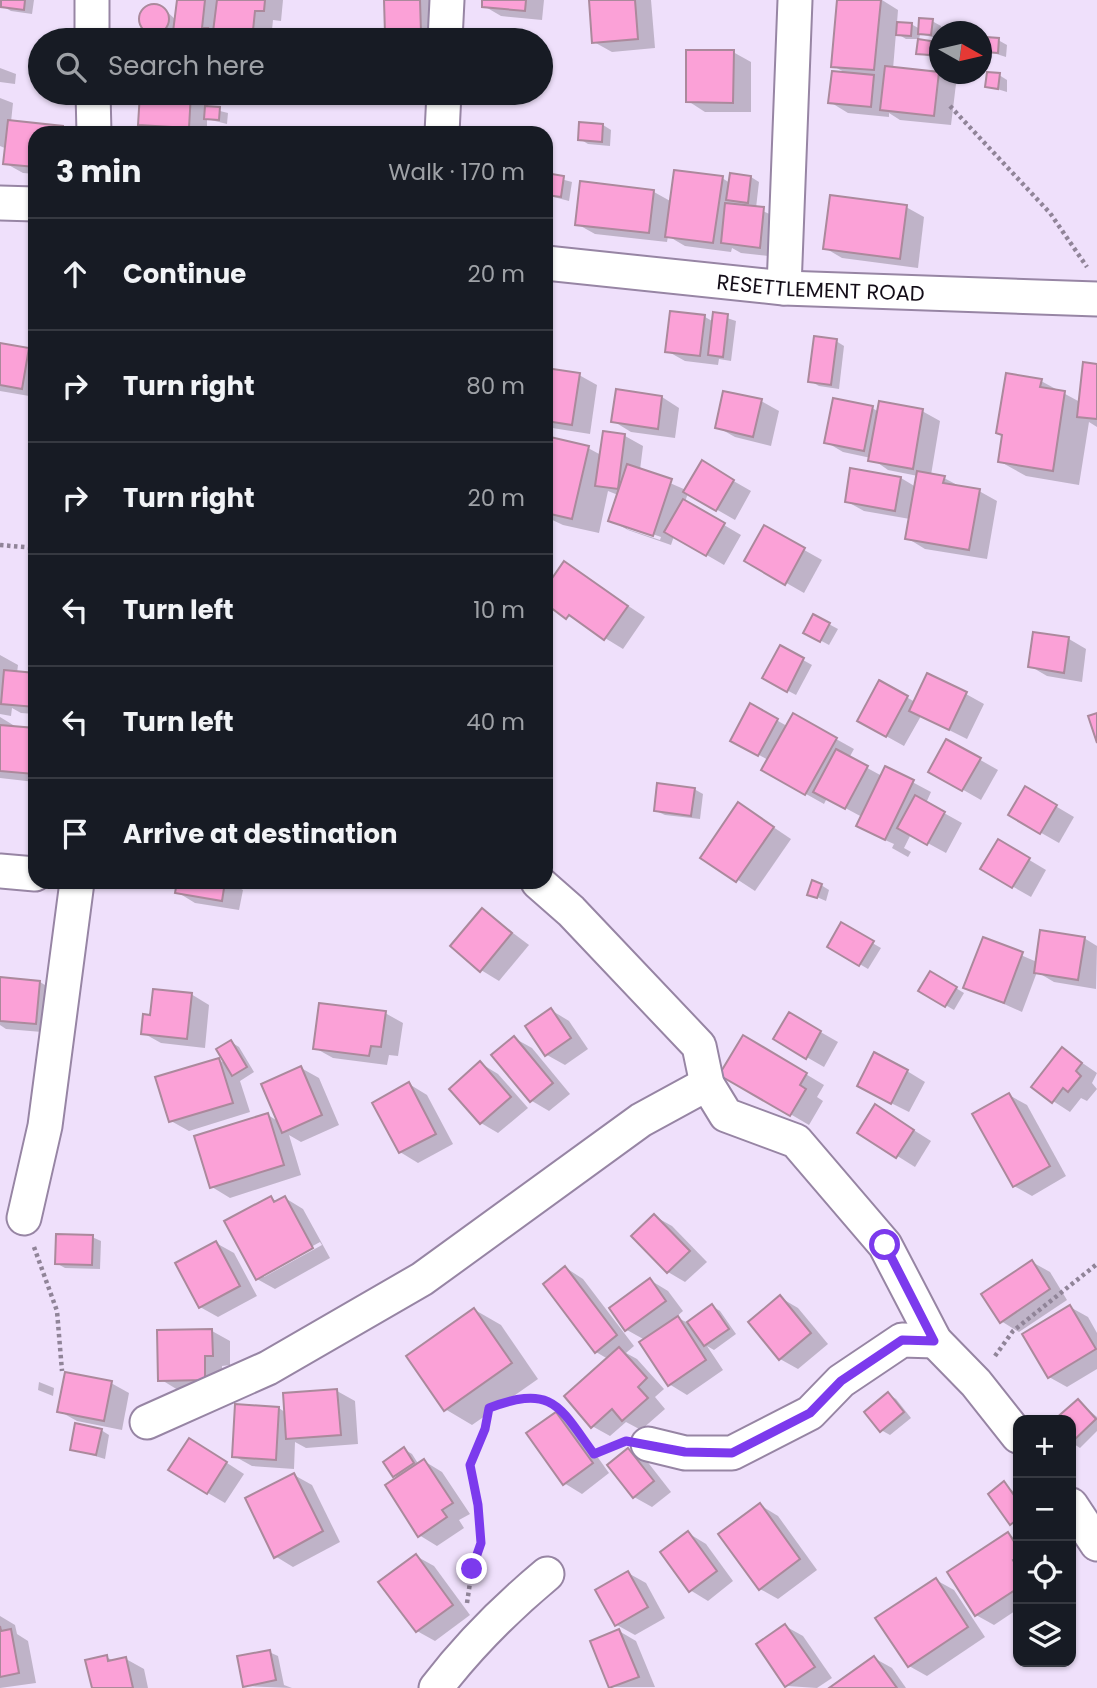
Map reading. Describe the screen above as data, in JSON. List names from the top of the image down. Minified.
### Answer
{"streets":{"street":["RESETTLEMENT ROAD"]},"north":"right","page":{"search":"Search here","heading":["3 min","Walk · 170 m"],"list":[["Continue","20 m"],["Turn right","80 m"],["Turn right","20 m"],["Turn left","10 m"],["Turn left","40 m"],"Arrive at destination"],"map_buttons":["+","−"]}}
